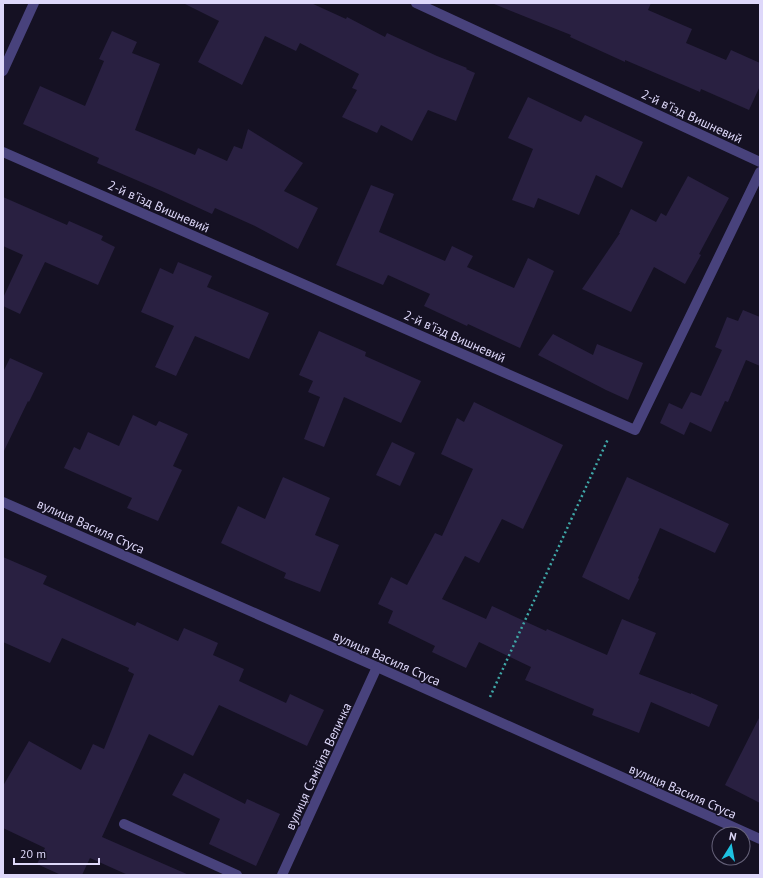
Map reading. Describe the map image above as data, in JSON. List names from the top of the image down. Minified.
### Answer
{"streets":{"street":["2-й вʼїзд Вишневий","вулиця Василя Стуса","вулиця Самійла Величка"]},"crossings":[["вулиця Василя Стуса","вулиця Самійла Величка"]],"scale_bar":"20 m","north":"top"}
